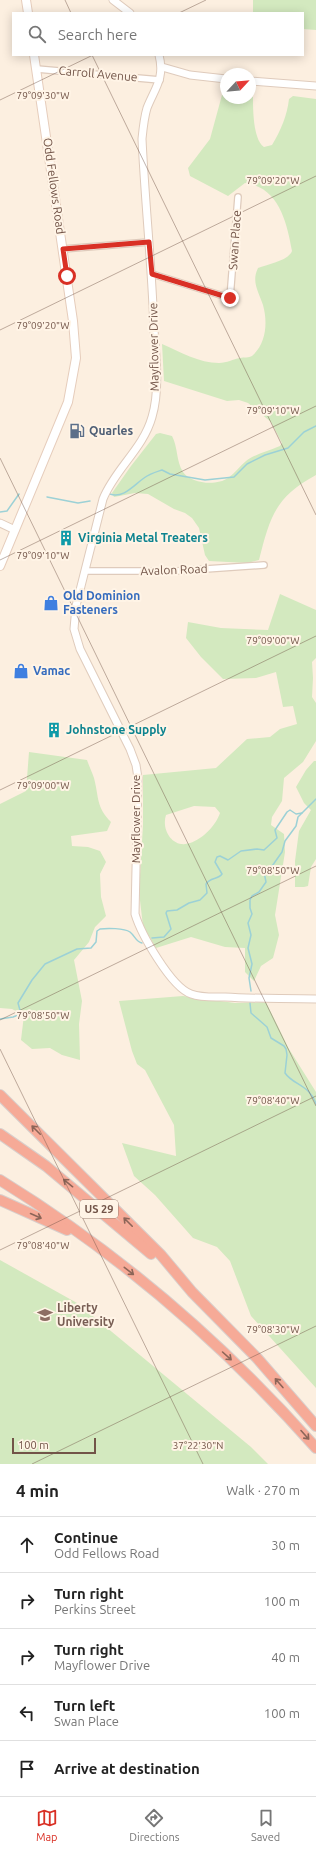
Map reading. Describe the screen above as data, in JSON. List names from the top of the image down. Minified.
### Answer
{"streets":{"highway":["US 29"],"main road":["Odd Fellows Road"],"street":["Carroll Avenue","Swan Place","Mayflower Drive","Avalon Road"]},"crossings":[["Carroll Avenue","Odd Fellows Road"],["Carroll Avenue","Mayflower Drive"],["Swan Place","Mayflower Drive"],["Mayflower Drive","Avalon Road"]],"places":{"fuel station":["Quarles"],"building":["Virginia Metal Treaters","Johnstone Supply"],"shop":["Old Dominion Fasteners","Vamac"],"school or university":["Liberty University"]},"scale_bar":"100 m","north":"top right","page":{"search":"Search here","scale":"100 m","heading":["4 min","Walk · 270 m"],"list":[["Continue","Odd Fellows Road","30 m"],["Turn right","Perkins Street","100 m"],["Turn right","Mayflower Drive","40 m"],["Turn left","Swan Place","100 m"],"Arrive at destination"],"nav":["Map","Directions","Saved"]},"coordinates":["79°09'30\"W","79°09'20\"W","79°09'10\"W","79°09'00\"W","79°08'50\"W","79°08'40\"W","79°08'30\"W","37°22'30\"N"]}
